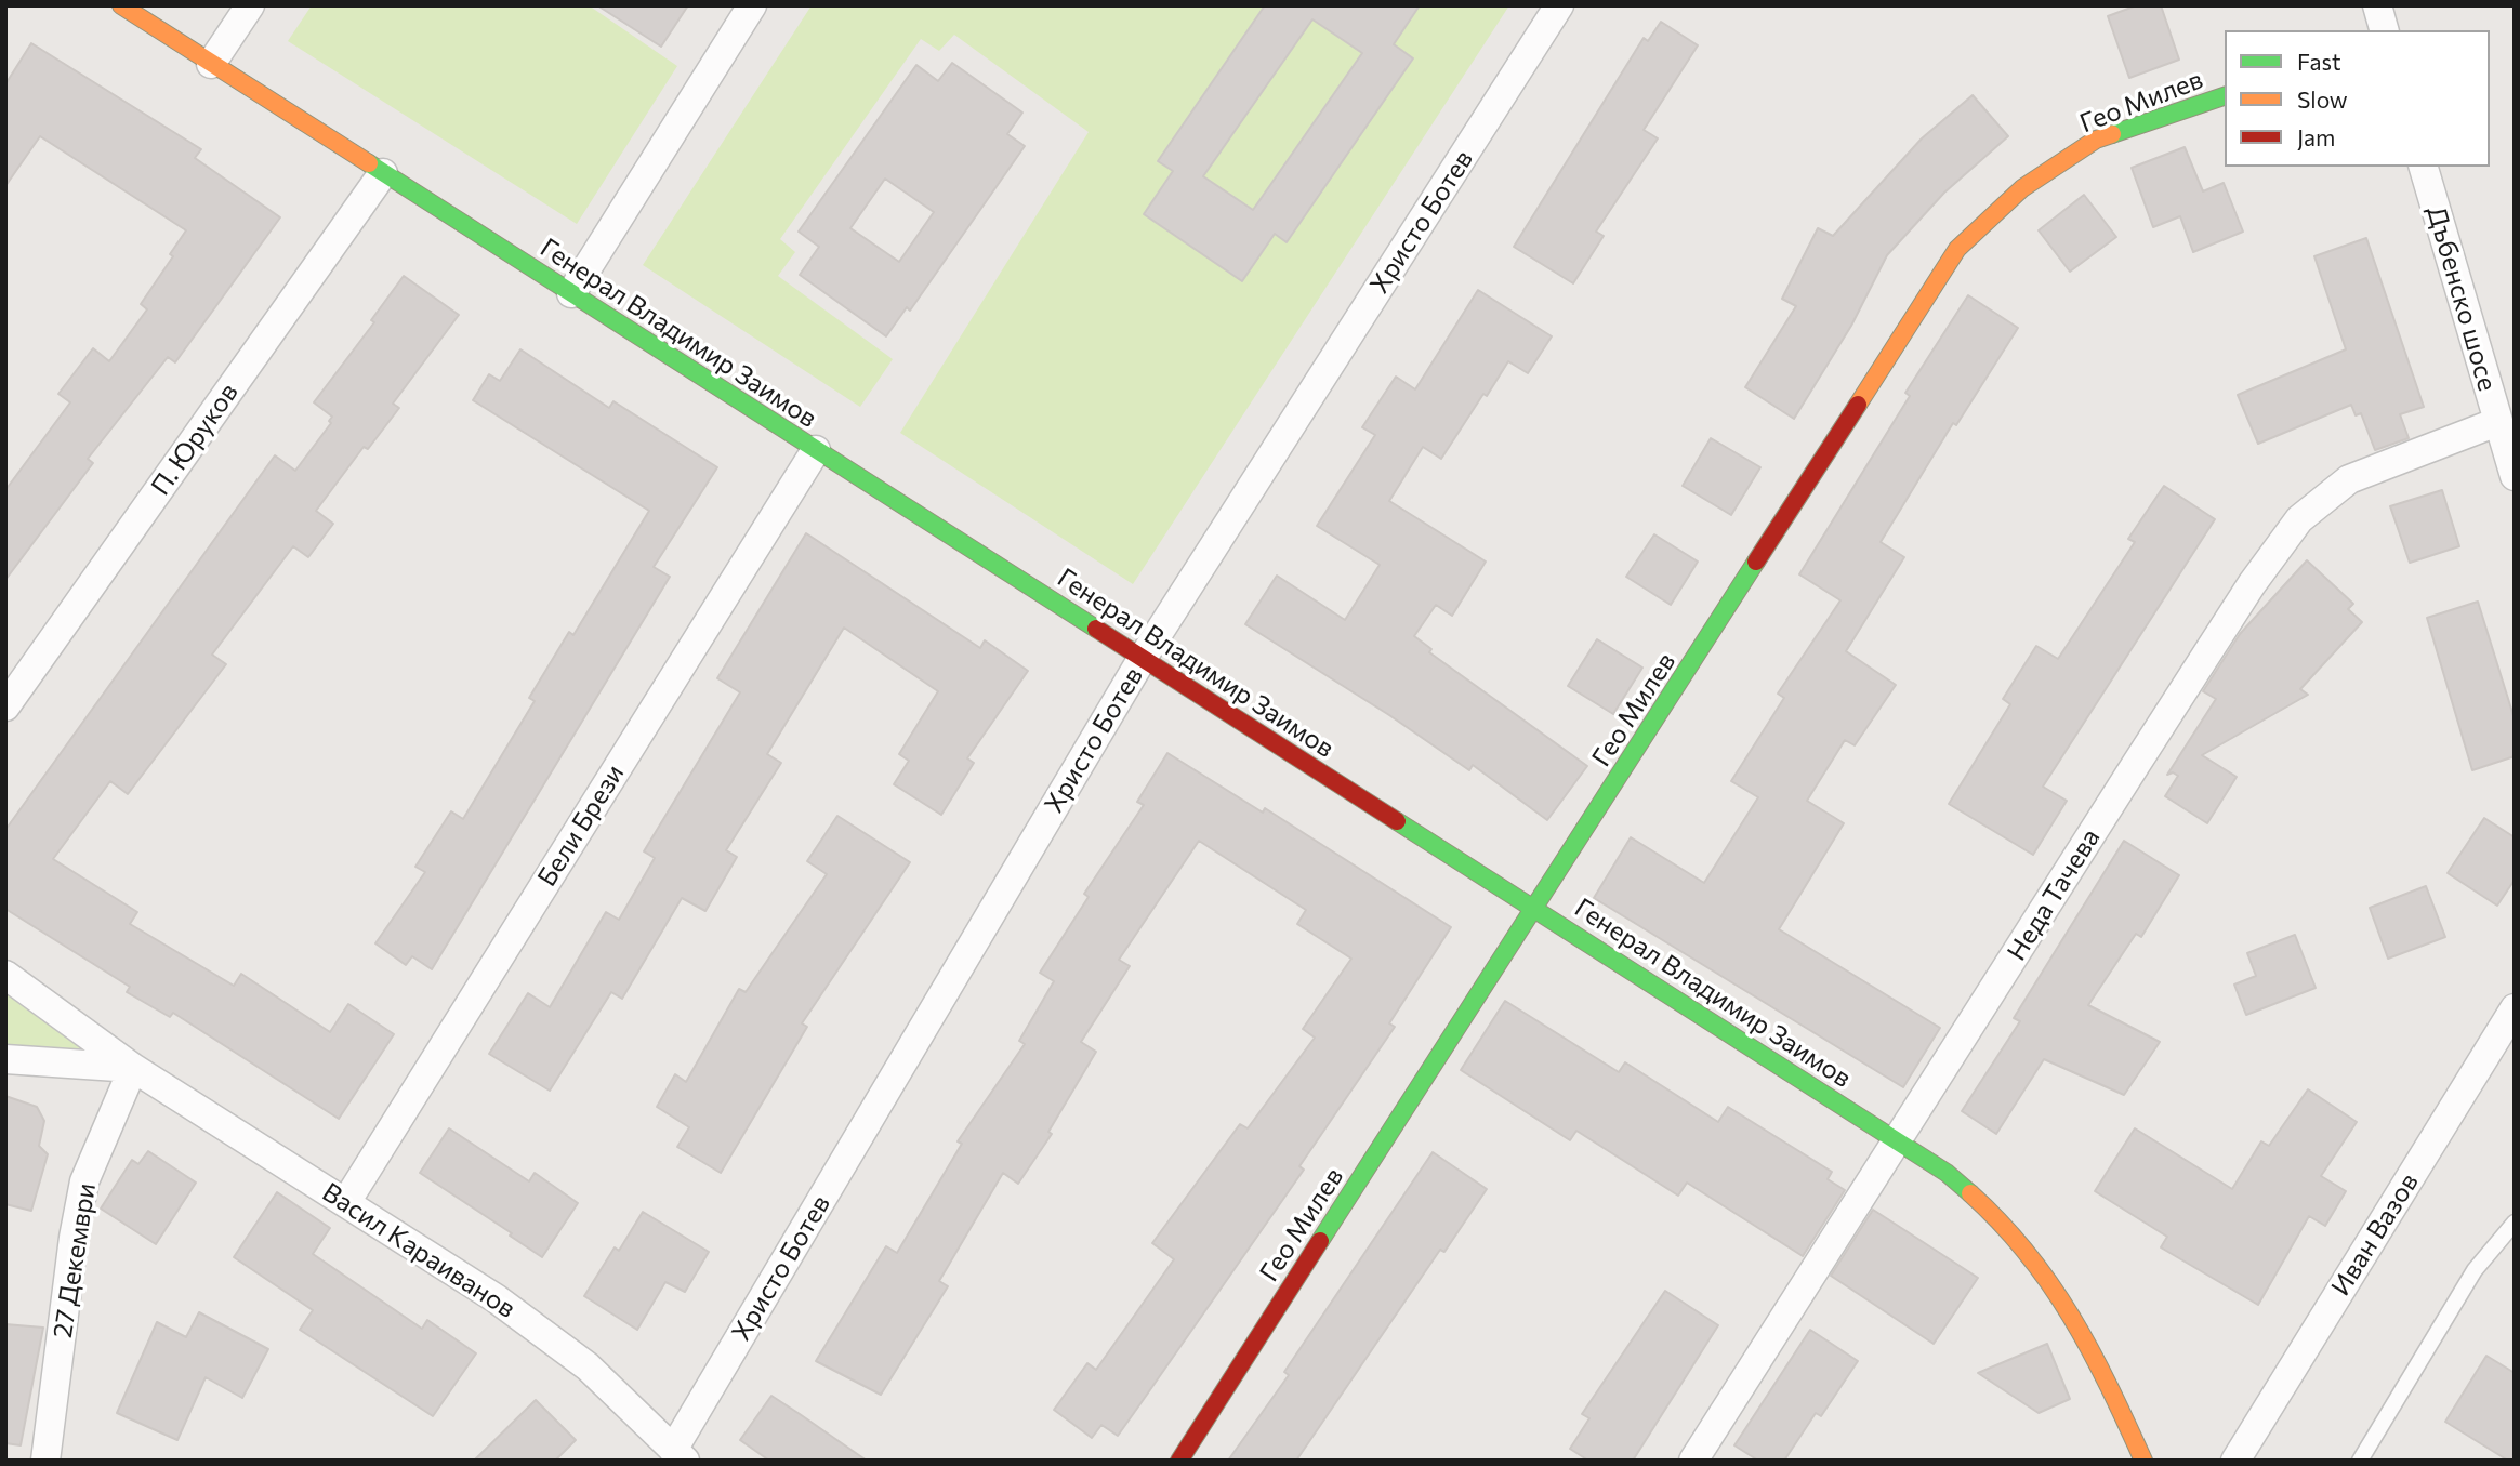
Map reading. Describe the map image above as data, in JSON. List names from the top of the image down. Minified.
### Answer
{"streets":{"street":["Гео Милев","Христо Ботев","Дъбенско шосе","Генерал Владимир Заимов","П. Юруков","Бели Брези","Неда Тачева","Иван Вазов","Васил Караиванов","27 Декември"]},"crossings":[["Гео Милев","Генерал Владимир Заимов"],["Христо Ботев","Генерал Владимир Заимов"],["Христо Ботев","Васил Караиванов"],["Дъбенско шосе","Неда Тачева"],["Генерал Владимир Заимов","П. Юруков"],["Генерал Владимир Заимов","Бели Брези"],["Генерал Владимир Заимов","Неда Тачева"],["Бели Брези","Васил Караиванов"],["Васил Караиванов","27 Декември"]],"legend":["Fast","Slow","Jam"]}
